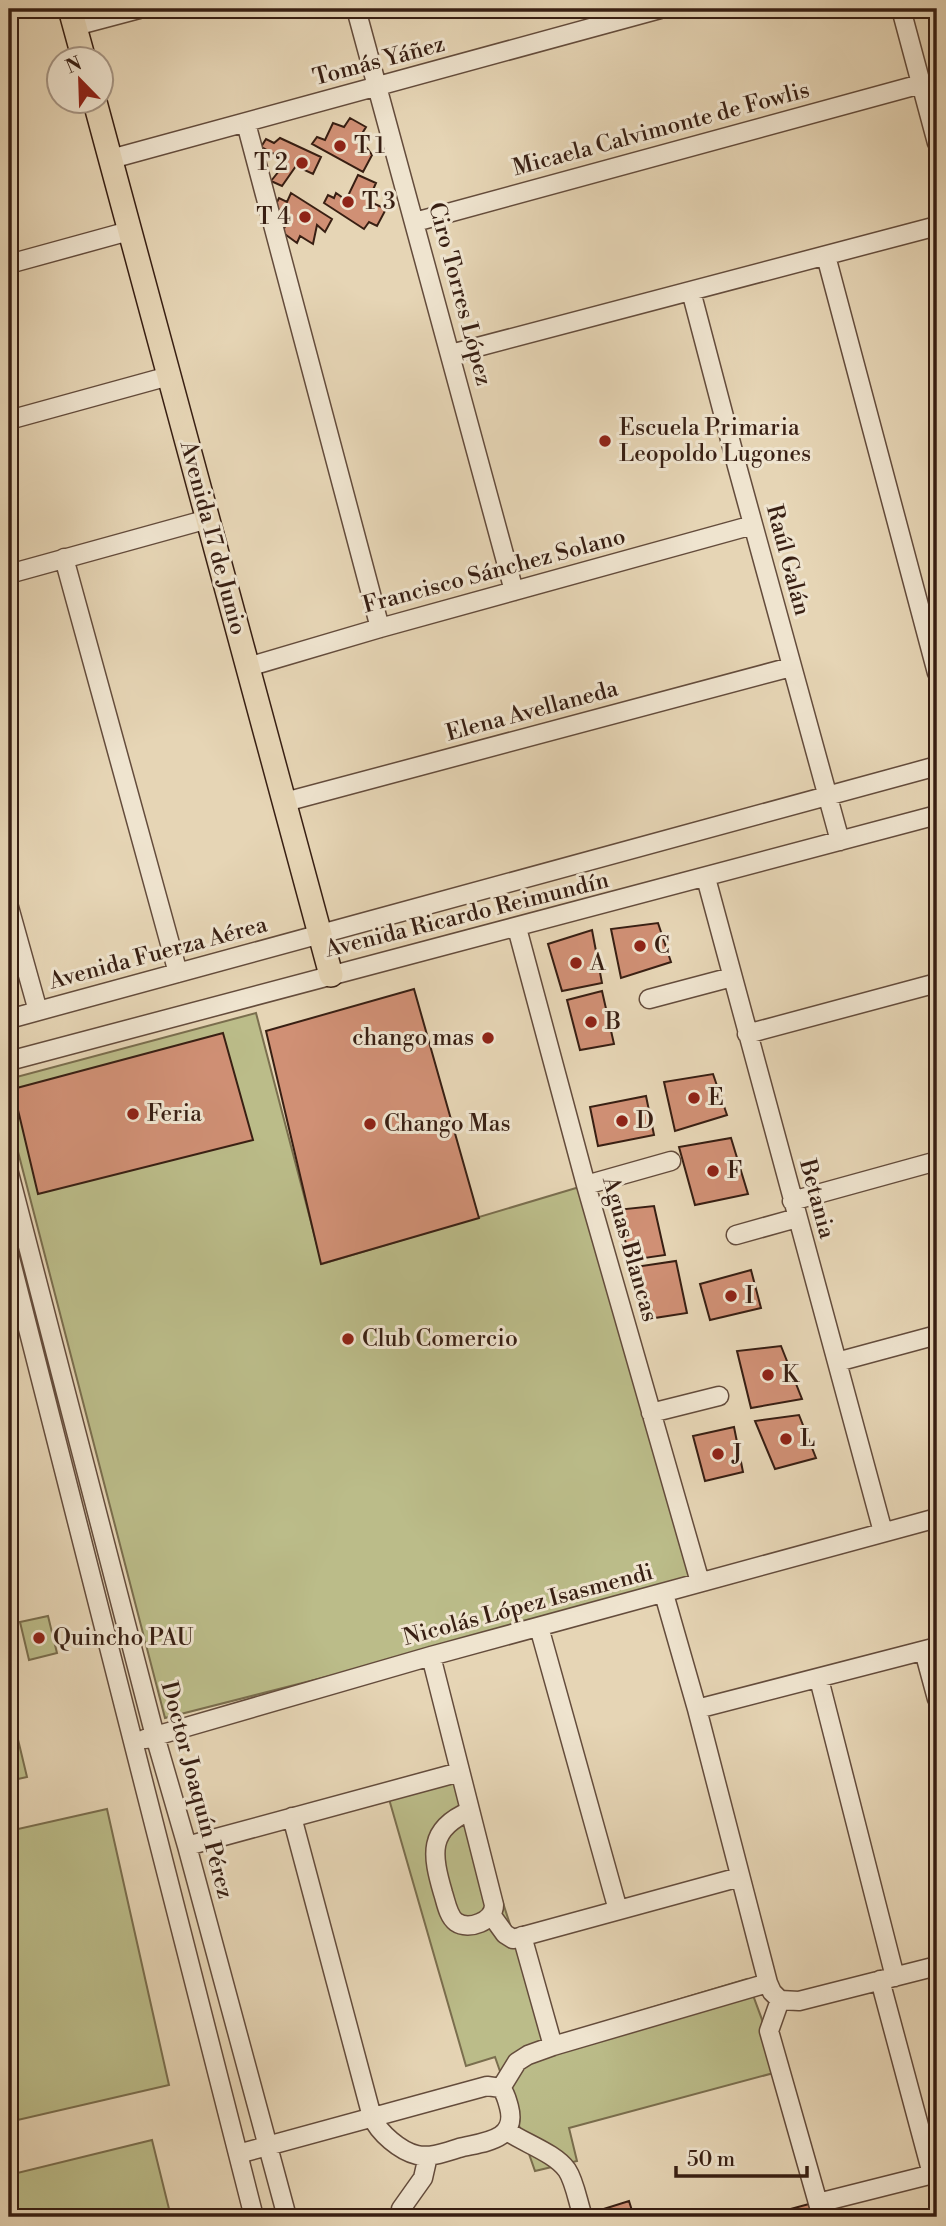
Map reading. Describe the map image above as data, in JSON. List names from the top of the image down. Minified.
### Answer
{"streets":{"main road":["Avenida 17 de Junio"],"street":["Tomás Yáñez","Micaela Calvimonte de Fowlis","Ciro Torres López","Raúl Galán","Francisco Sánchez Solano","Elena Avellaneda","Avenida Ricardo Reimundín","Avenida Fuerza Aérea","Betania","Aguas Blancas","Nicolás López Isasmendi","Doctor Joaquín Pérez"]},"crossings":[["Tomás Yáñez","Ciro Torres López"],["Tomás Yáñez","Avenida 17 de Junio"],["Micaela Calvimonte de Fowlis","Ciro Torres López"],["Ciro Torres López","Francisco Sánchez Solano"],["Avenida 17 de Junio","Francisco Sánchez Solano"],["Avenida 17 de Junio","Elena Avellaneda"],["Avenida 17 de Junio","Avenida Ricardo Reimundín"],["Avenida 17 de Junio","Avenida Fuerza Aérea"],["Raúl Galán","Francisco Sánchez Solano"],["Raúl Galán","Elena Avellaneda"],["Raúl Galán","Avenida Ricardo Reimundín"],["Avenida Ricardo Reimundín","Avenida Fuerza Aérea"],["Avenida Ricardo Reimundín","Betania"],["Avenida Ricardo Reimundín","Aguas Blancas"],["Betania","Nicolás López Isasmendi"],["Aguas Blancas","Nicolás López Isasmendi"],["Nicolás López Isasmendi","Doctor Joaquín Pérez"]],"places":["T 1","T 2","T 3","T 4","Escuela Primaria Leopoldo Lugones","C","A","B","chango mas","E","Feria","D","Chango Mas","F","I","Club Comercio","K","L","J","Quincho PAU"],"scale_bar":"50 m","north":"top left"}
